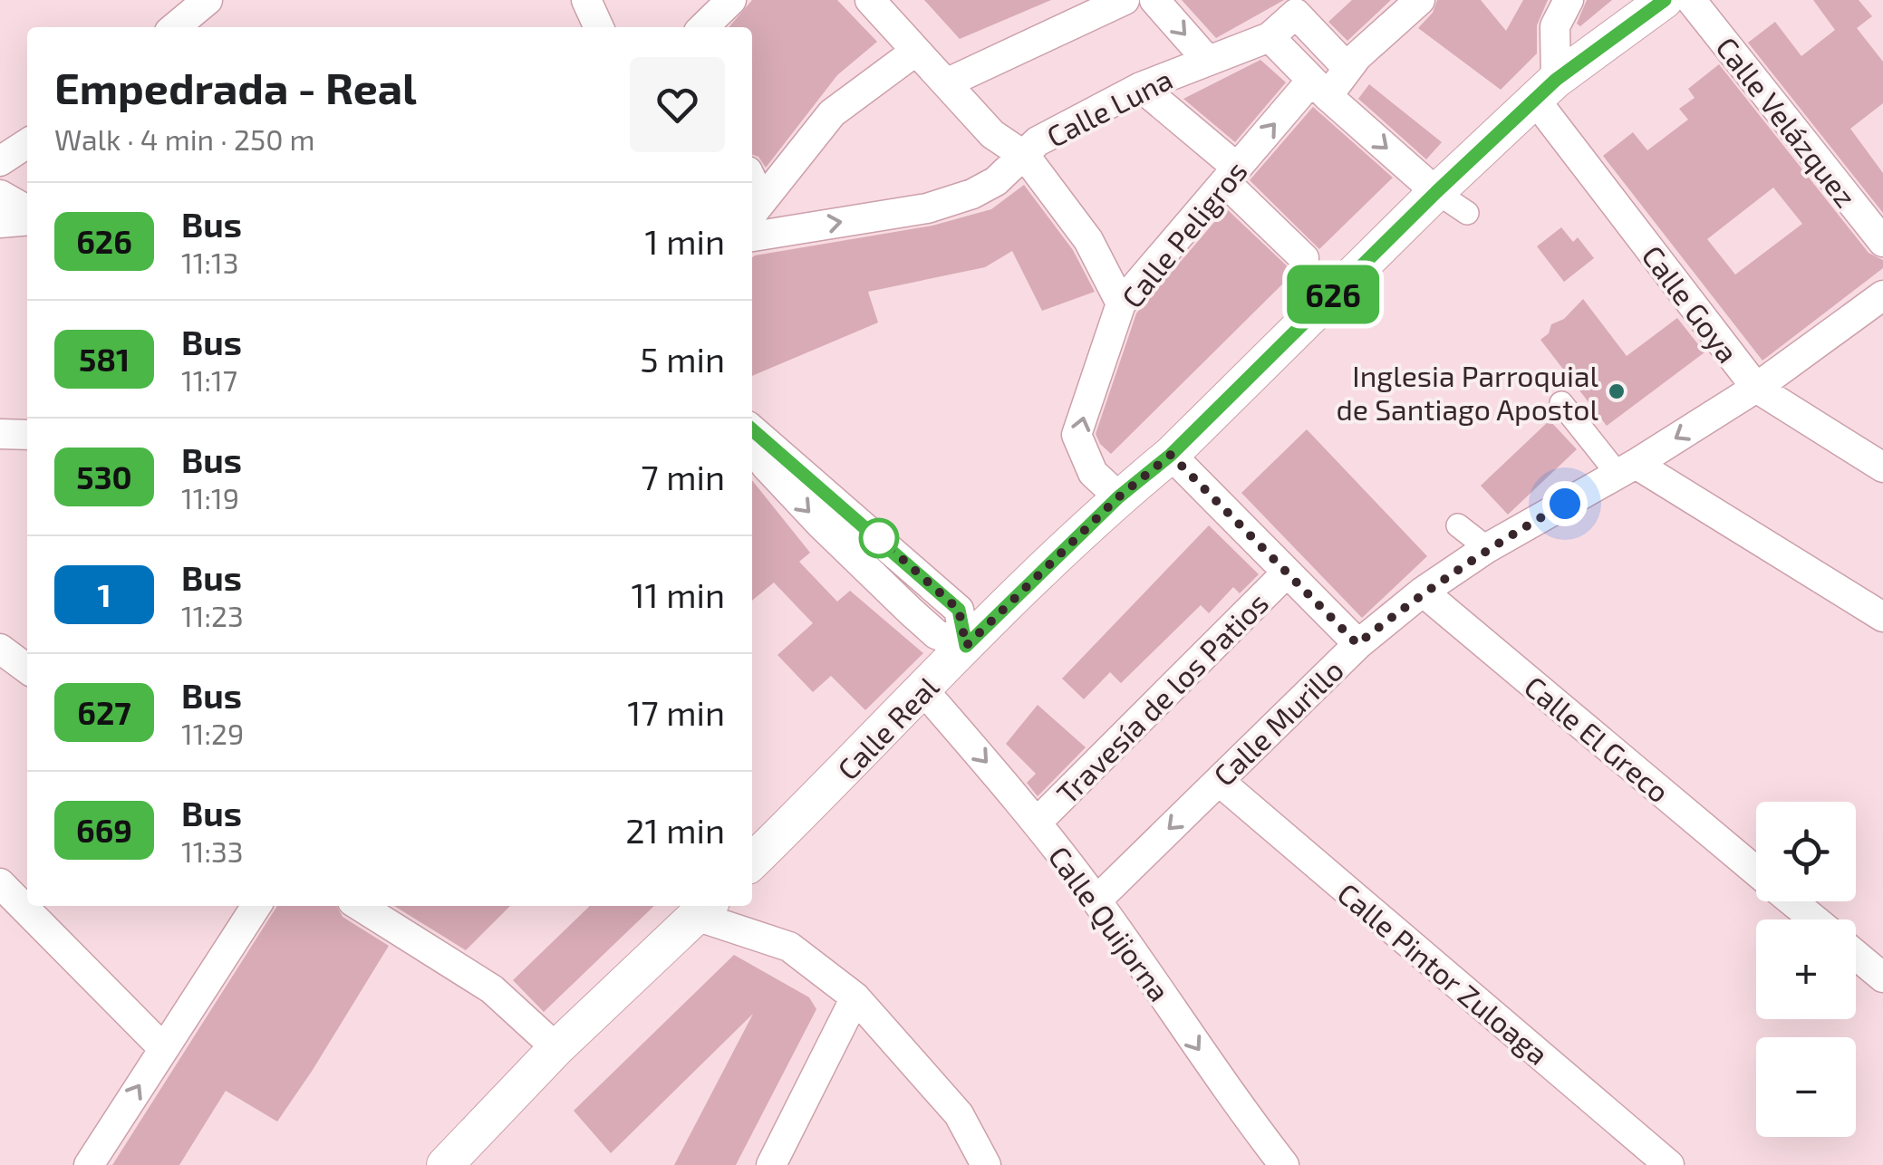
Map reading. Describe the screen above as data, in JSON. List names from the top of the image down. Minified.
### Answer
{"streets":{"street":["Calle Luna","Calle Velázquez","Calle Peligros","Calle Goya","Travesía de los Patios","Calle Murillo","Calle Real","Calle El Greco","Calle Quijorna","Calle Pintor Zuloaga"]},"crossings":[["Calle Peligros","Calle Real"],["Calle Goya","Calle Murillo"],["Calle Goya","Calle Real"],["Travesía de los Patios","Calle Quijorna"],["Calle Murillo","Calle El Greco"],["Calle Murillo","Calle Quijorna"],["Calle Murillo","Calle Pintor Zuloaga"],["Calle Real","Calle Quijorna"]],"one_way":["Calle Luna","Calle Peligros"],"places":["Inglesia Parroquial de Santiago Apostol"],"lines":["bus line 626"],"page":{"on_map":"626","heading":["Empedrada - Real","Walk · 4 min · 250 m"],"list":[{"mark":"626","name":"Bus","note":"11:13","value":"1 min"},{"mark":"581","name":"Bus","note":"11:17","value":"5 min"},{"mark":"530","name":"Bus","note":"11:19","value":"7 min"},{"mark":"1","name":"Bus","note":"11:23","value":"11 min"},{"mark":"627","name":"Bus","note":"11:29","value":"17 min"},{"mark":"669","name":"Bus","note":"11:33","value":"21 min"}],"map_buttons":["+","−"]}}
